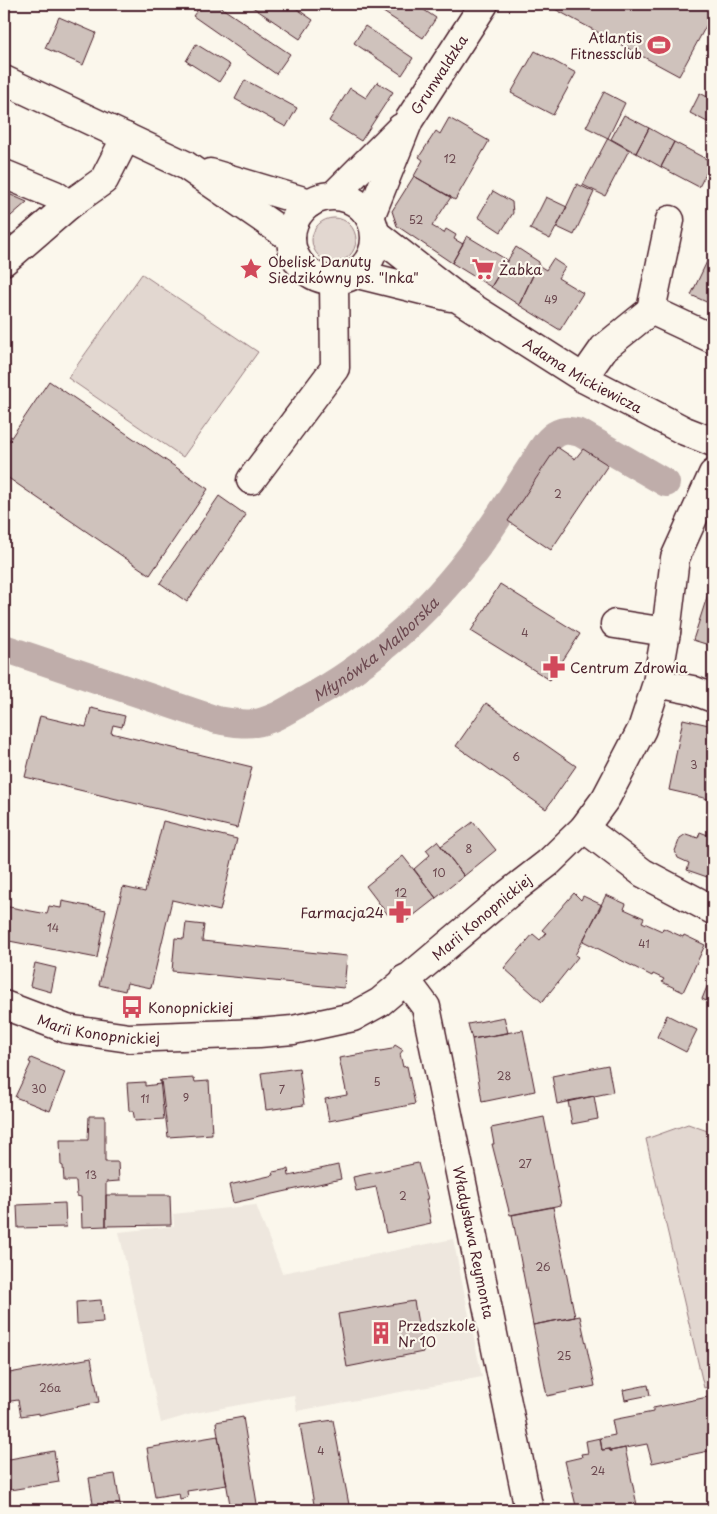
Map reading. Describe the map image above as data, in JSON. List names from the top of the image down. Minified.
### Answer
{"streets":{"street":["Grunwaldzka","Adama Mickiewicza","Marii Konopnickiej","Władysława Reymonta"]},"crossings":[["Grunwaldzka","Adama Mickiewicza"],["Marii Konopnickiej","Władysława Reymonta"]],"water":["Młynówka Malborska"],"places":{"sports":["Atlantis Fitnessclub"],"place":["Obelisk Danuty Siedzikówny ps. \"Inka\""],"supermarket":["Żabka"],"pharmacy":["Centrum Zdrowia","Farmacja24"],"bus stop":["Konopnickiej"],"building":["Przedszkole Nr 10"]},"house_numbers":["12","52","49","2","4","6","3","8","10","12","14","41","28","5","30","7","9","11","27","13","2","26","25","26a","4","24"]}
